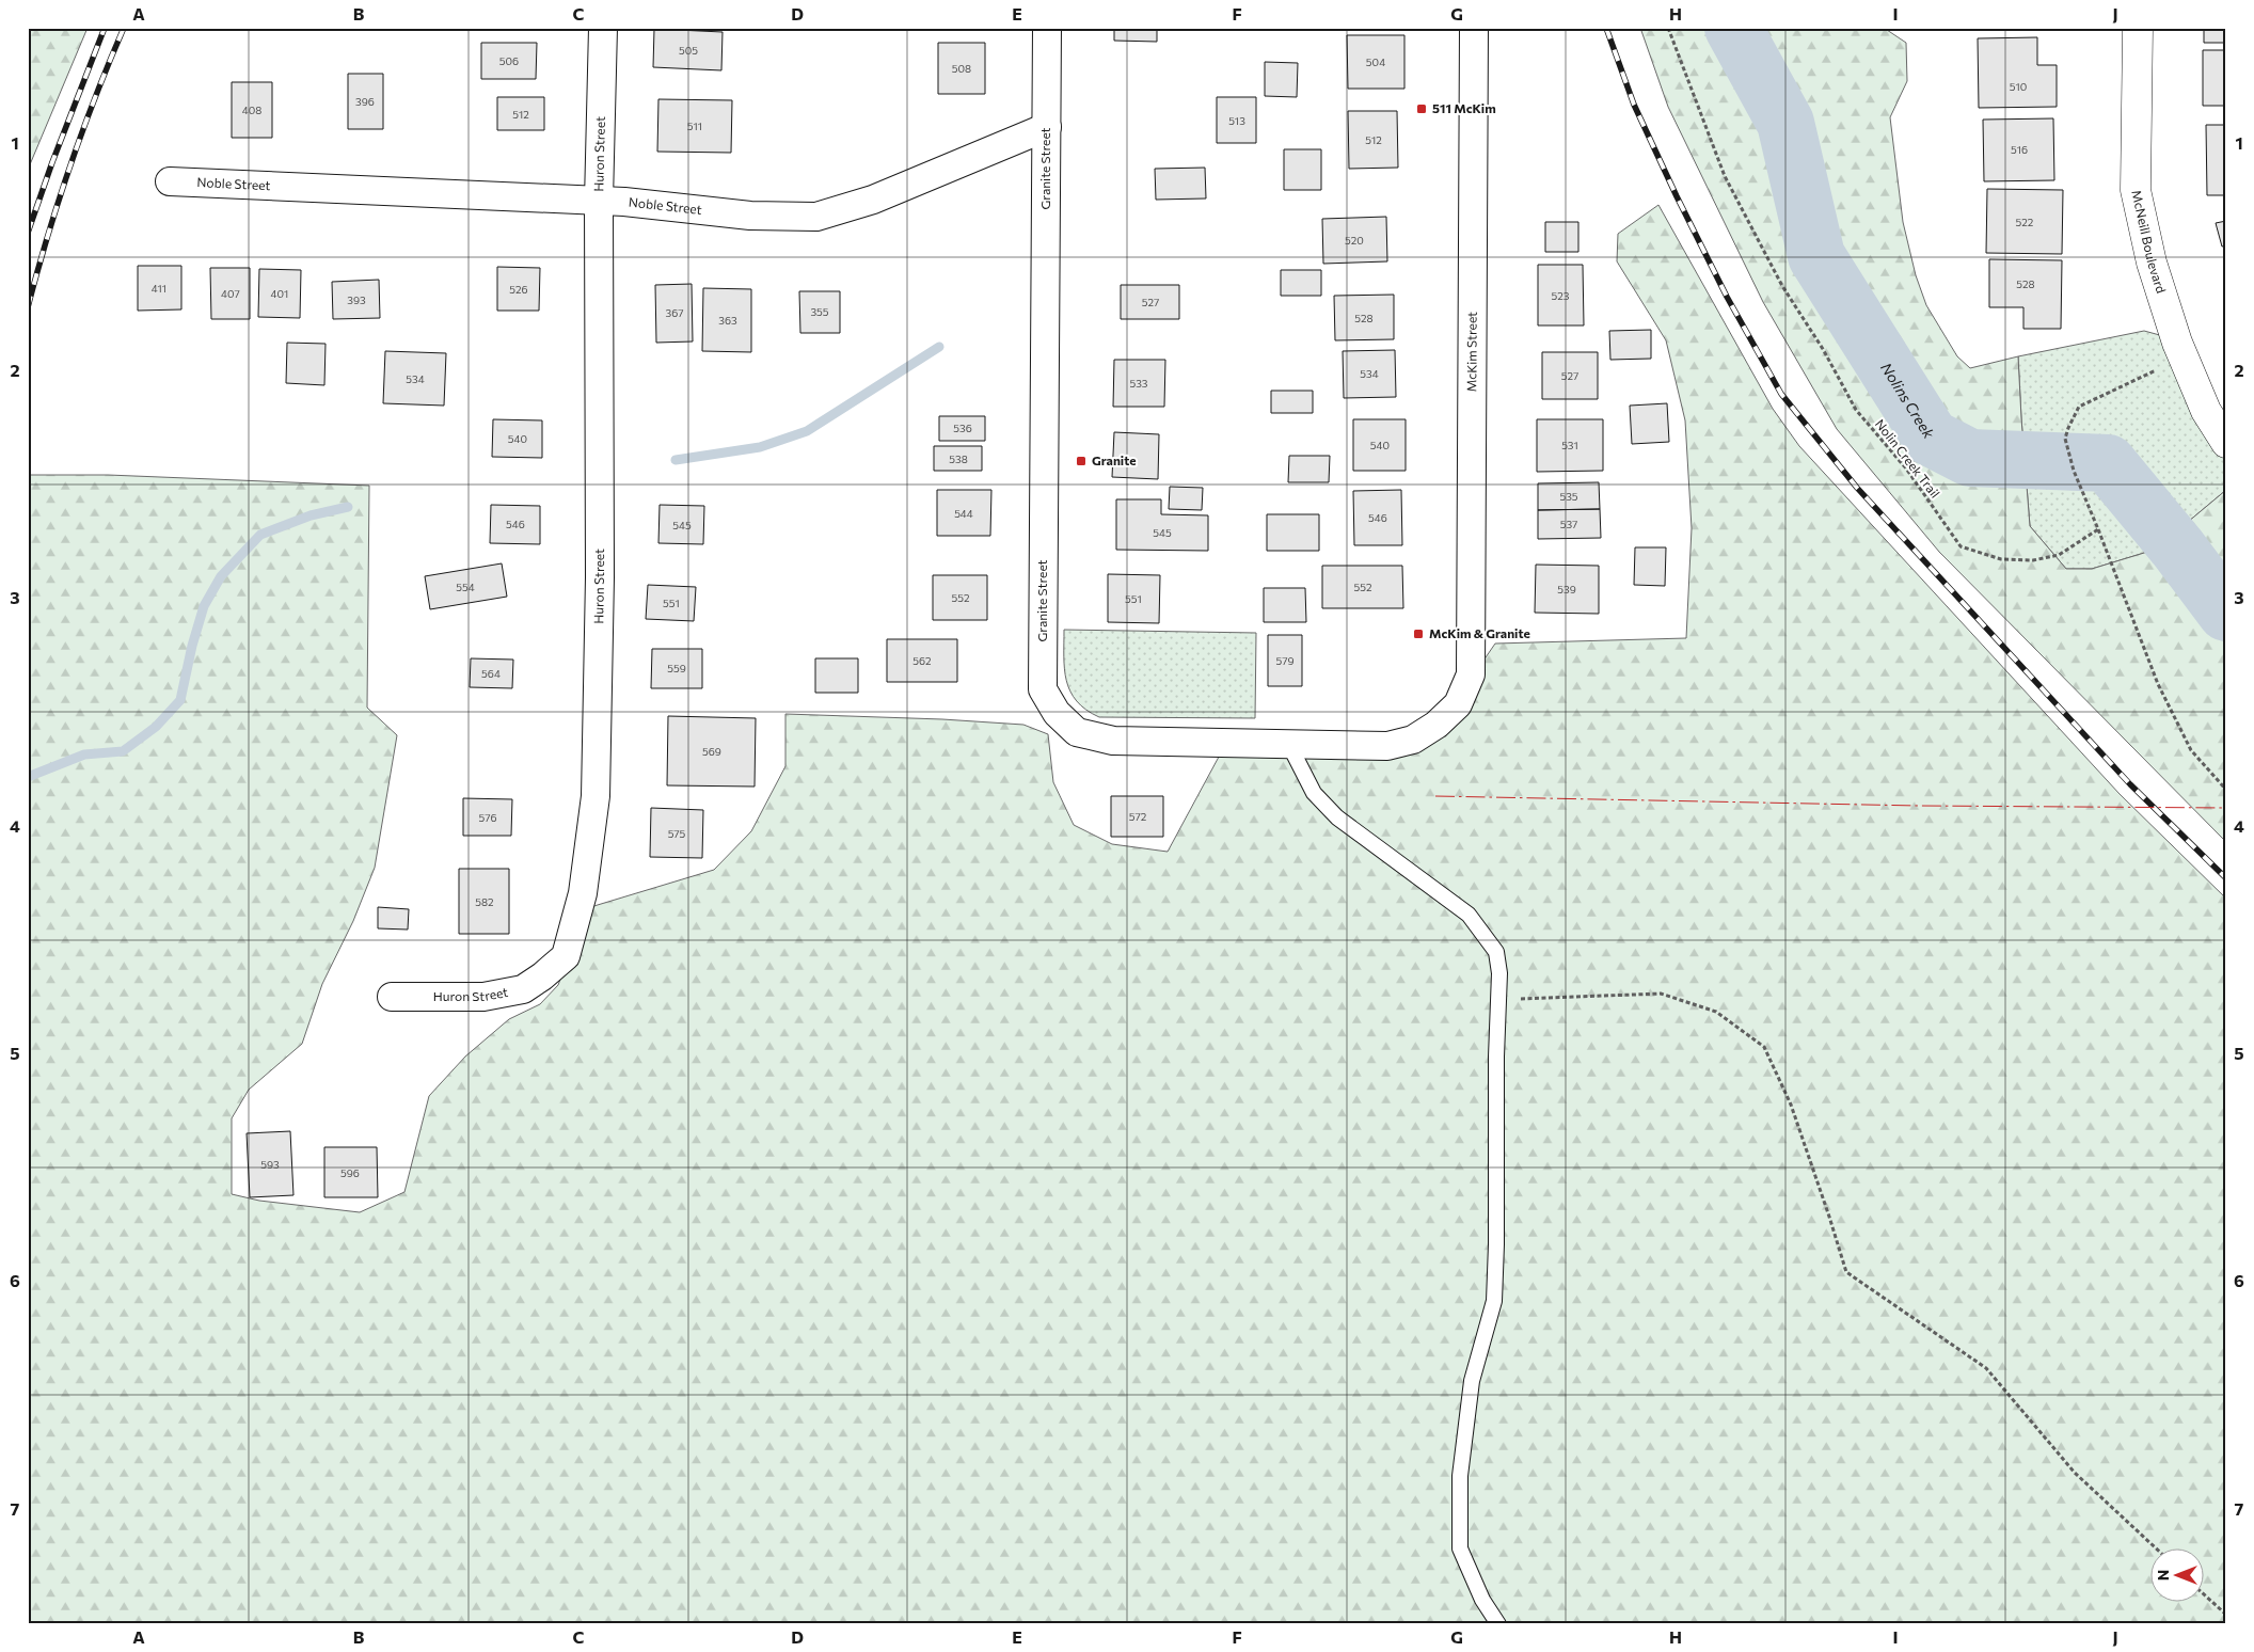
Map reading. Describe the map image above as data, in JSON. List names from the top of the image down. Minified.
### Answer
{"streets":{"street":["Huron Street","Granite Street","Noble Street","McNeill Boulevard","McKim Street"],"path":["Nolin Creek Trail"]},"crossings":[["Huron Street","Noble Street"],["Granite Street","Noble Street"],["Granite Street","McKim Street"]],"water":["Nolins Creek"],"places":{"transit":["511 McKim","Granite","McKim & Granite"]},"house_numbers":["505","506","504","508","510","396","408","512","513","511","512","516","522","520","528","411","526","407","401","523","393","527","355","367","528","363","534","527","534","533","536","540","540","531","538","535","544","546","546","537","545","545","554","552","539","552","551","551","562","579","559","564","569","572","576","575","582","593","596"],"north":"left","grid":{"columns":["A","B","C","D","E","F","G","H","I","J"],"rows":["1","2","3","4","5","6","7"]}}
